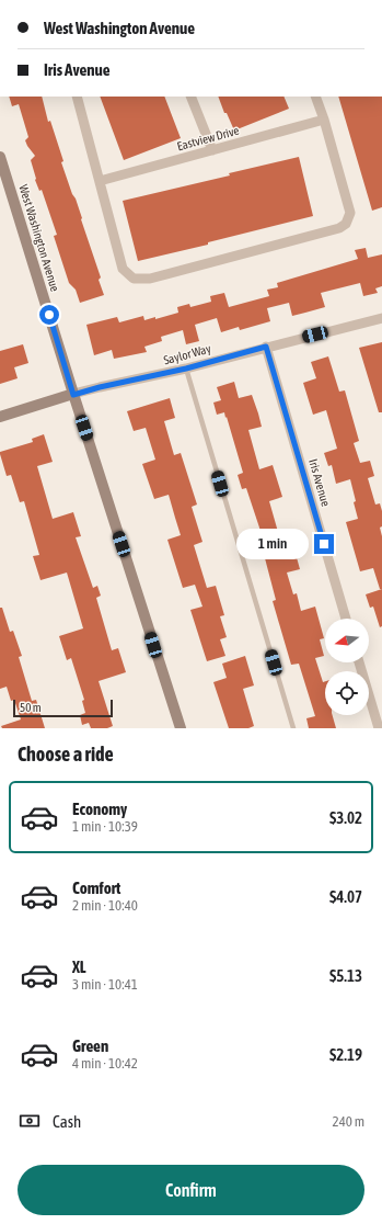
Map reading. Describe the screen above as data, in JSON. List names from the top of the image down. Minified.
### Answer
{"streets":{"main road":["West Washington Avenue","Saylor Way"],"street":["Eastview Drive","Iris Avenue"]},"crossings":[["West Washington Avenue","Saylor Way"],["Saylor Way","Iris Avenue"]],"scale_bar":"50 m","north":"left","page":{"banner":["West Washington Avenue","Iris Avenue"],"bubble":"1 min","scale":"50 m","heading":"Choose a ride","list":[{"name":"Economy","note":"1 min · 10:39","value":"$3.02"},{"name":"Comfort","note":"2 min · 10:40","value":"$4.07"},{"name":"XL","note":"3 min · 10:41","value":"$5.13"},{"name":"Green","note":"4 min · 10:42","value":"$2.19"}],"pay":["Cash","240 m"],"buttons":"Confirm"}}
